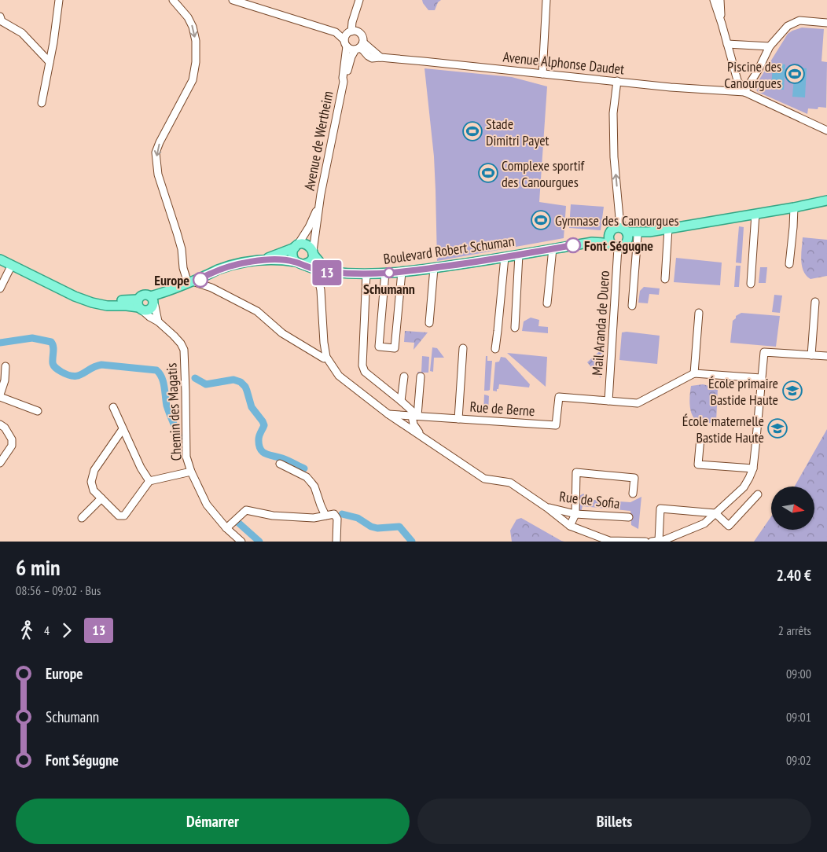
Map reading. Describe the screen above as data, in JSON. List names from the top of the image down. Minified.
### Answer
{"streets":{"main road":["Boulevard Robert Schuman"],"street":["Avenue Alphonse Daudet","Avenue de Wertheim","Mail Aranda de Duero","Rue de Berne","Chemin des Magatis","Rue de Sofia"]},"crossings":[["Avenue Alphonse Daudet","Avenue de Wertheim"],["Avenue de Wertheim","Boulevard Robert Schuman"],["Boulevard Robert Schuman","Mail Aranda de Duero"],["Mail Aranda de Duero","Rue de Berne"]],"places":{"sports":["Piscine des Canourgues","Stade Dimitri Payet","Complexe sportif des Canourgues","Gymnase des Canourgues"],"other":["Font Ségugne","Schumann","Europe"],"school or university":["École primaire Bastide Haute","École maternelle Bastide Haute"]},"lines":["bus line 13"],"north":"right","page":{"on_map":"13","heading":["6 min","08:56 – 09:02 · Bus","2.40 €"],"legs":["4","13","2 arrêts"],"list":[{"name":"Europe","value":"09:00"},{"name":"Schumann","value":"09:01"},{"name":"Font Ségugne","value":"09:02"}],"buttons":["Démarrer","Billets"]}}
